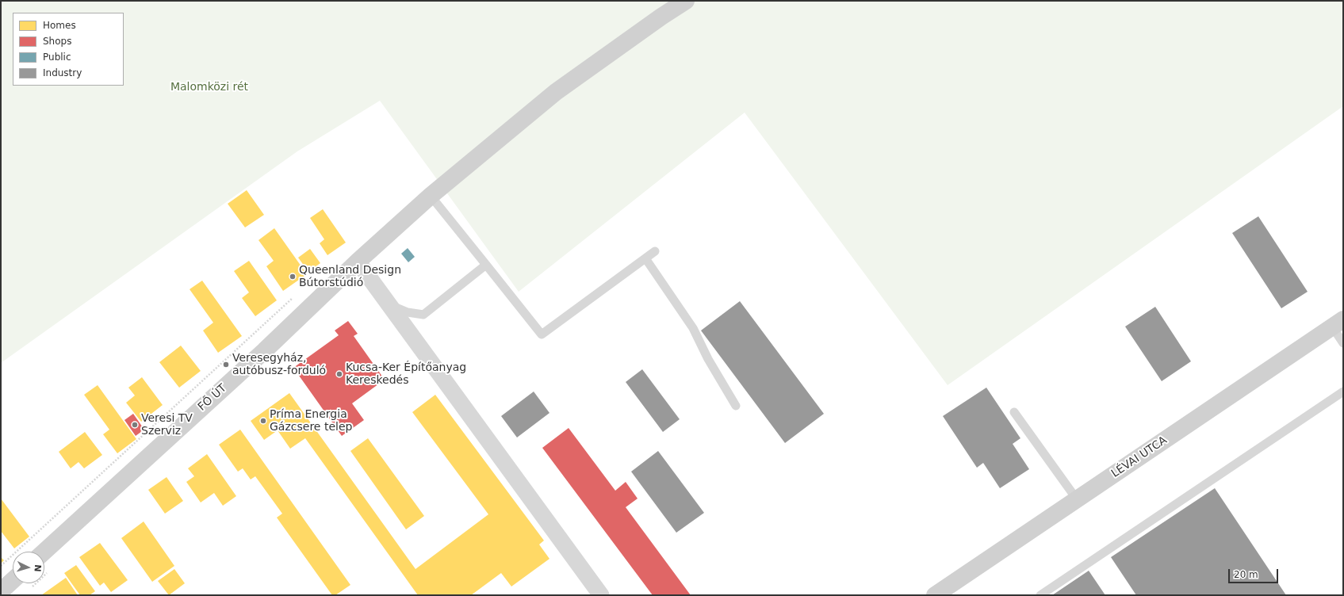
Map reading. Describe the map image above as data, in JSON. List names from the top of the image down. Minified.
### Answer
{"streets":{"main road":["FŐ ÚT","LÉVAI UTCA"]},"parks":["Malomközi rét"],"places":["Queenland Design Bútorstúdió","Veresegyház, autóbusz-forduló","Kucsa-Ker Építőanyag Kereskedés","Príma Energia Gázcsere telep","Veresi TV Szerviz"],"legend":["Homes","Shops","Public","Industry"],"scale_bar":"20 m","north":"right"}
